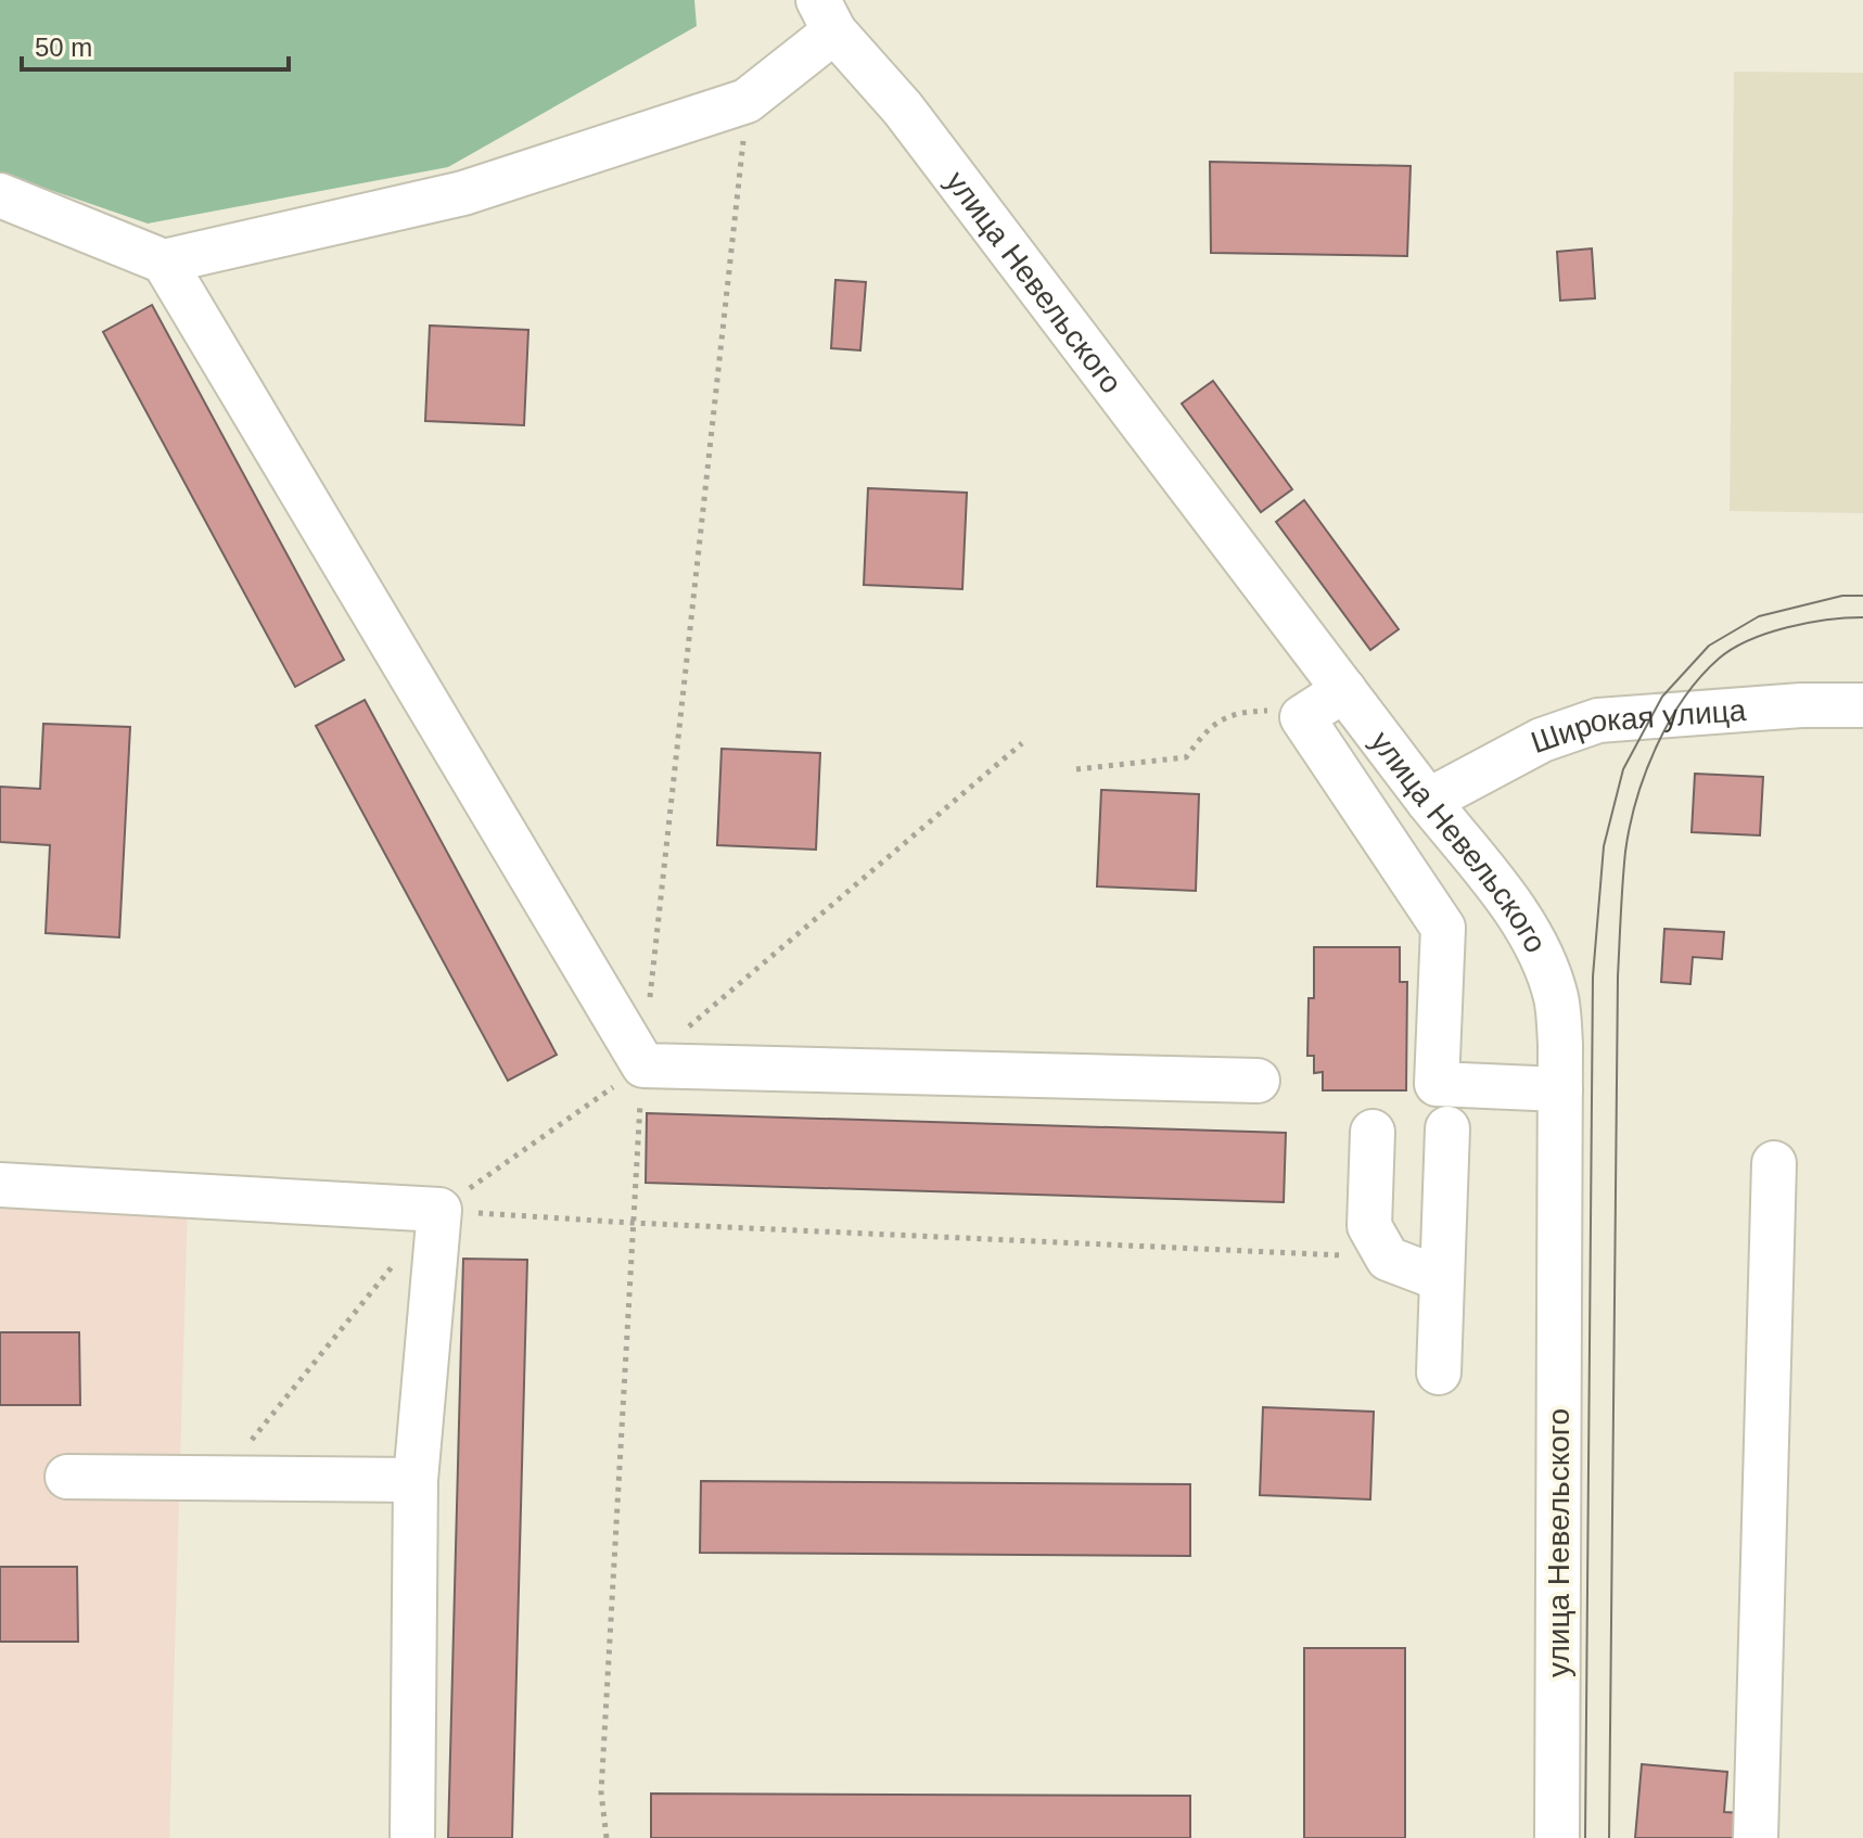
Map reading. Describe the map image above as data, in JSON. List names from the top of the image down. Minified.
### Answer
{"streets":{"street":["улица Невельского","Широкая улица"]},"crossings":[["улица Невельского","Широкая улица"]],"scale_bar":"50 m"}
